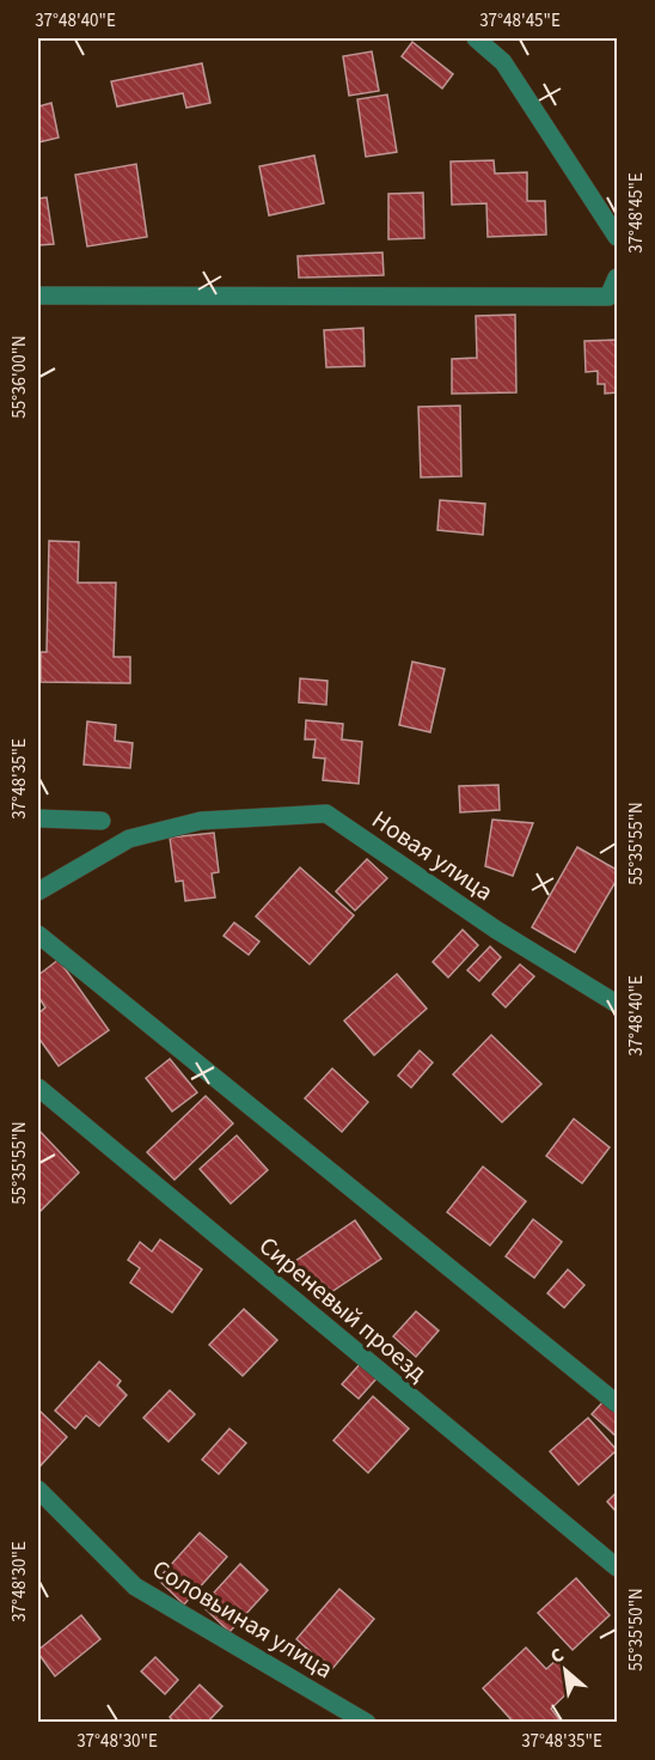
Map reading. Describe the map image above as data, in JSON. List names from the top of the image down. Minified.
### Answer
{"streets":{"street":["Новая улица","Сиреневый проезд","Соловьиная улица"]},"north":"top left","coordinates":["37°48'40\"E","37°48'45\"E","55°36'00\"N","37°48'35\"E","55°35'55\"N","37°48'30\"E","55°35'50\"N"]}
